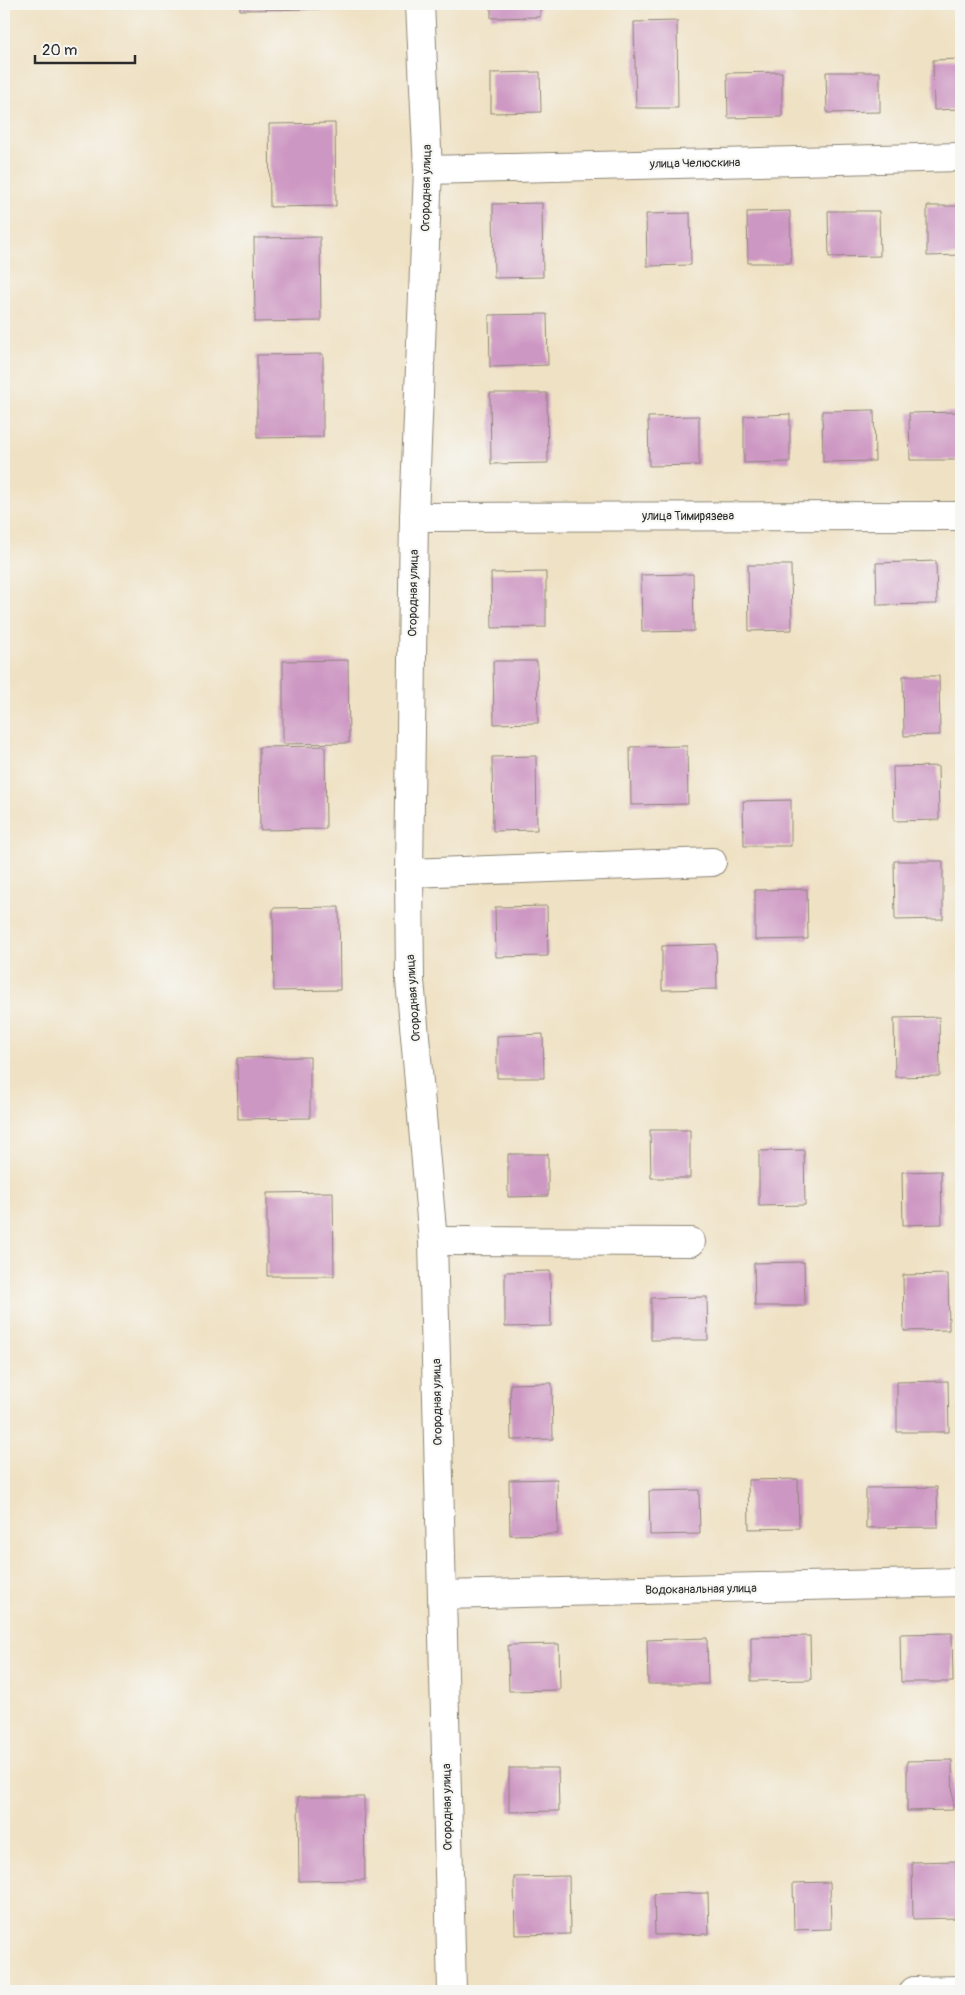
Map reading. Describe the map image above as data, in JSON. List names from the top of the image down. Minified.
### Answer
{"streets":{"street":["улица Челюскина","Огородная улица","улица Тимирязева","Водоканальная улица"]},"crossings":[["улица Челюскина","Огородная улица"],["Огородная улица","улица Тимирязева"],["Огородная улица","Водоканальная улица"]],"scale_bar":"20 m"}
